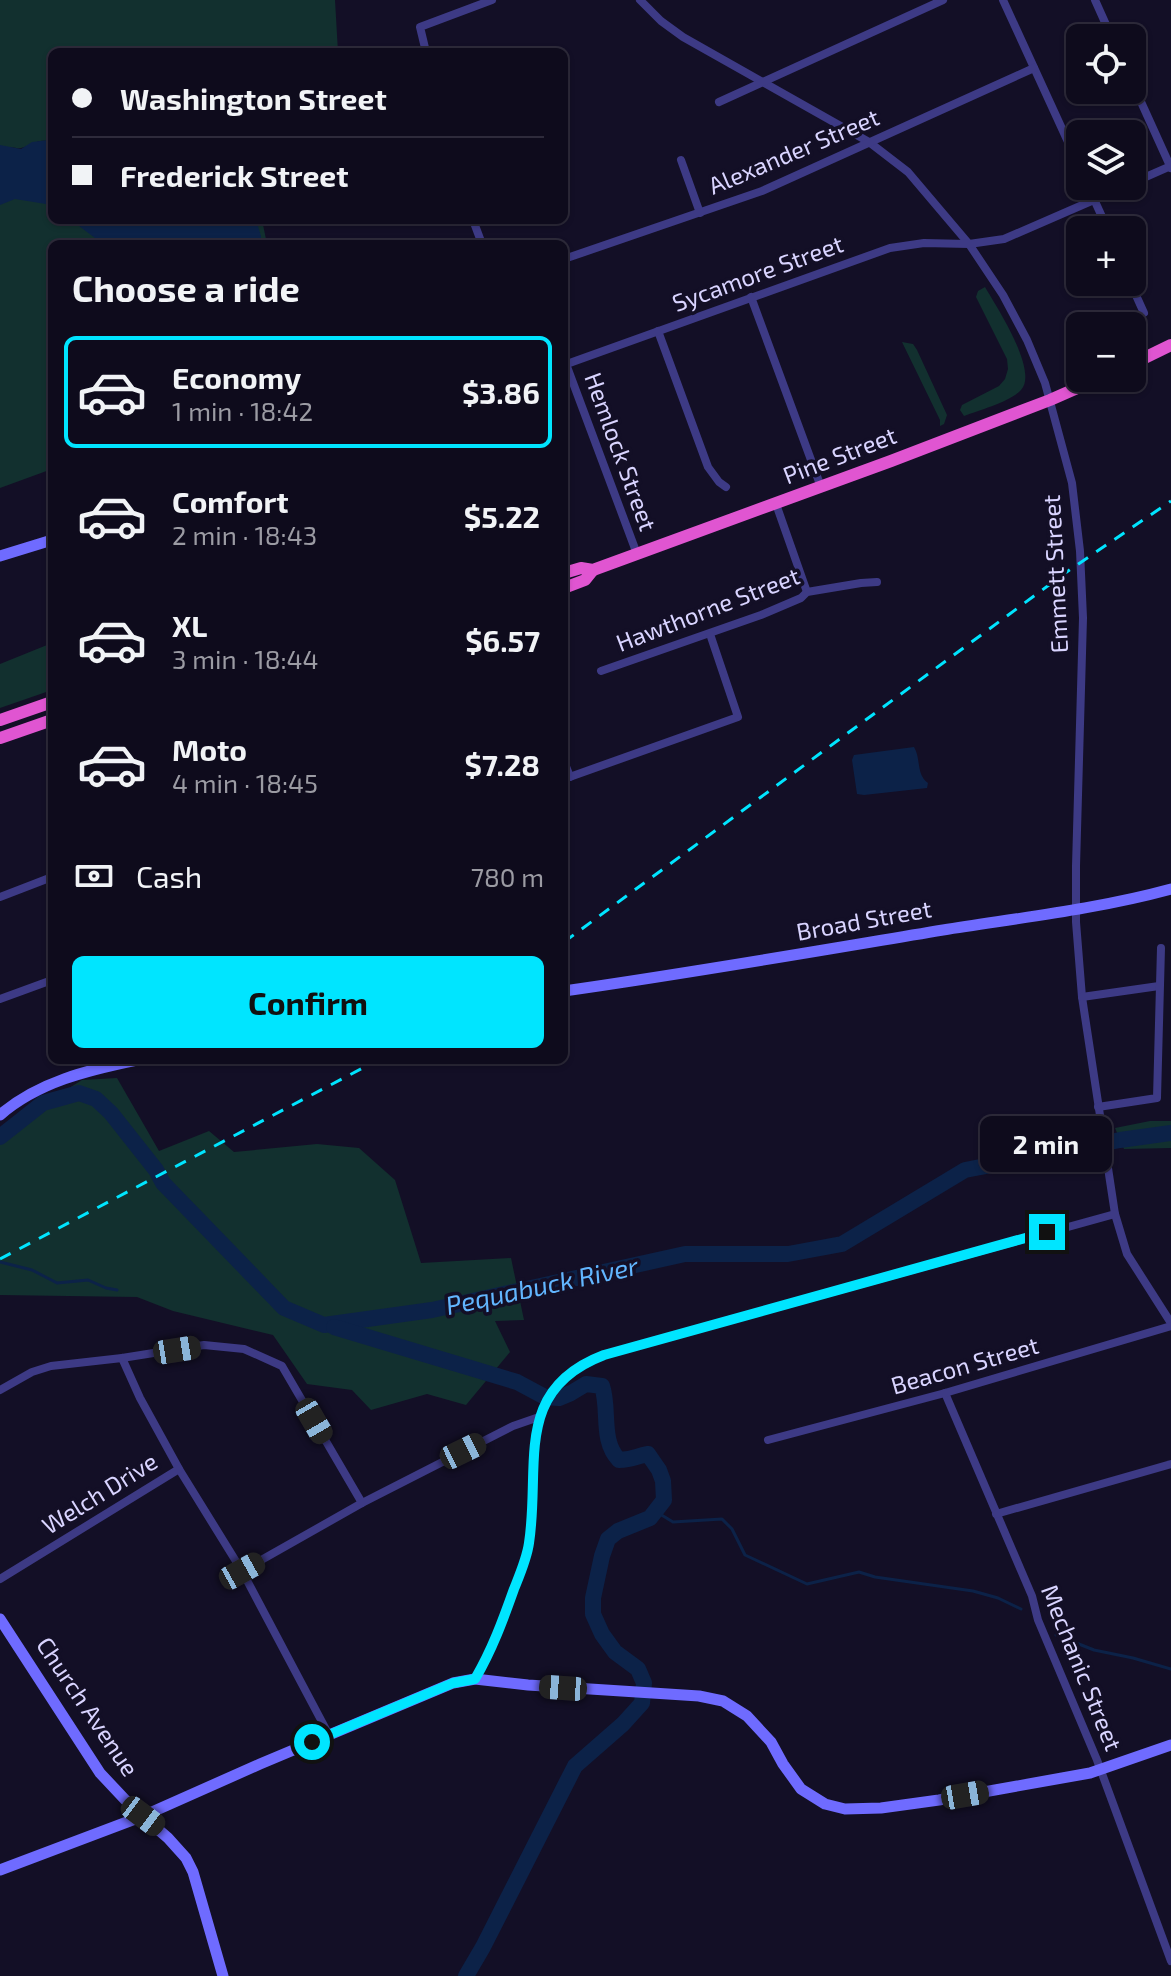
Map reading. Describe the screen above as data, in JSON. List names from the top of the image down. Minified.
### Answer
{"streets":{"highway":["Pine Street"],"main road":["Broad Street","Church Avenue"],"street":["Alexander Street","Sycamore Street","Hemlock Street","Emmett Street","Hawthorne Street","Beacon Street","Welch Drive","Mechanic Street"]},"crossings":[["Alexander Street","Emmett Street"],["Sycamore Street","Emmett Street"],["Hemlock Street","Pine Street"],["Pine Street","Emmett Street"],["Emmett Street","Broad Street"],["Emmett Street","Beacon Street"],["Beacon Street","Mechanic Street"]],"water":["Pequabuck River"],"page":{"map_buttons":["+","−"],"banner":["Washington Street","Frederick Street"],"heading":"Choose a ride","list":[{"name":"Economy","note":"1 min · 18:42","value":"$3.86"},{"name":"Comfort","note":"2 min · 18:43","value":"$5.22"},{"name":"XL","note":"3 min · 18:44","value":"$6.57"},{"name":"Moto","note":"4 min · 18:45","value":"$7.28"}],"pay":["Cash","780 m"],"buttons":"Confirm","bubble":"2 min"}}
